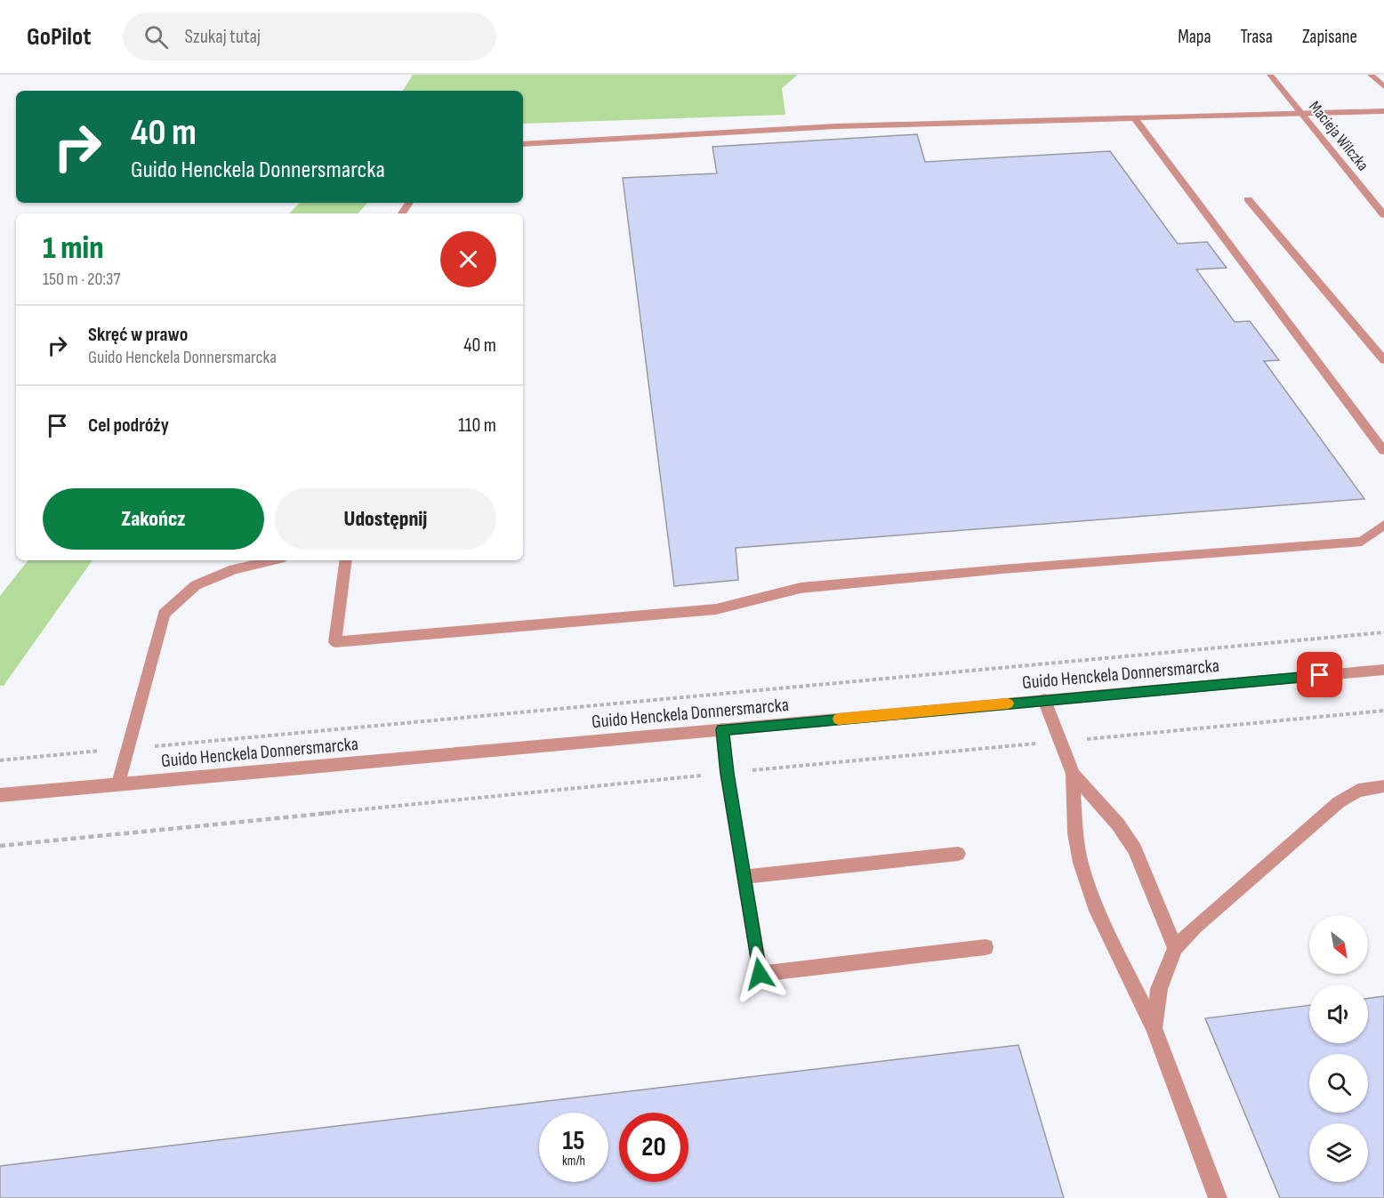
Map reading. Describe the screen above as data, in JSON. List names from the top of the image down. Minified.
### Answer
{"streets":{"street":["Macieja Wilczka","Guido Henckela Donnersmarcka"]},"north":"bottom right","page":{"header":"GoPilot","search":"Szukaj tutaj","nav":["Mapa","Trasa","Zapisane"],"turn":["40 m","Guido Henckela Donnersmarcka"],"heading":["1 min","150 m · 20:37"],"list":[{"name":"Skręć w prawo","note":"Guido Henckela Donnersmarcka","value":"40 m"},{"name":"Cel podróży","value":"110 m"}],"buttons":["Zakończ","Udostępnij"],"speed":"15 km/h","limit":"20"}}
